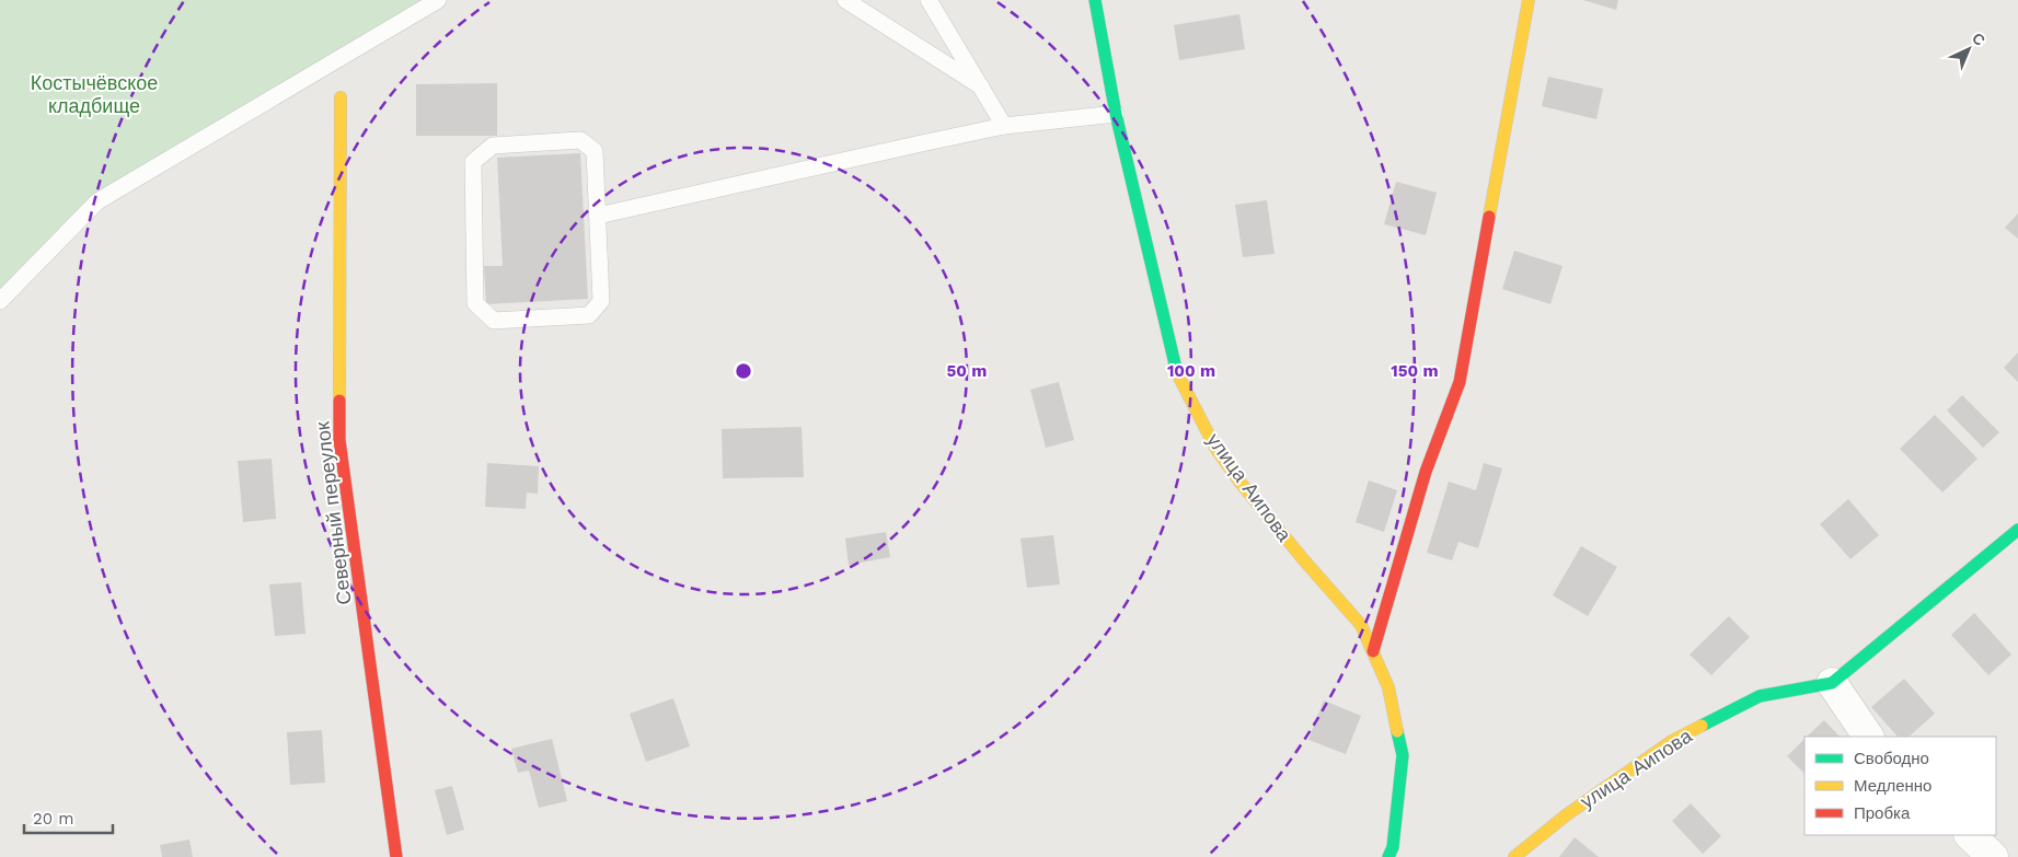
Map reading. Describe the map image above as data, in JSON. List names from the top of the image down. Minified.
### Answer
{"streets":{"street":["улица Аипова","Северный переулок"]},"parks":["Костычёвское кладбище"],"legend":["Свободно","Медленно","Пробка"],"scale_bar":"20 m","north":"top right","rings":["50 m","100 m","150 m"]}
